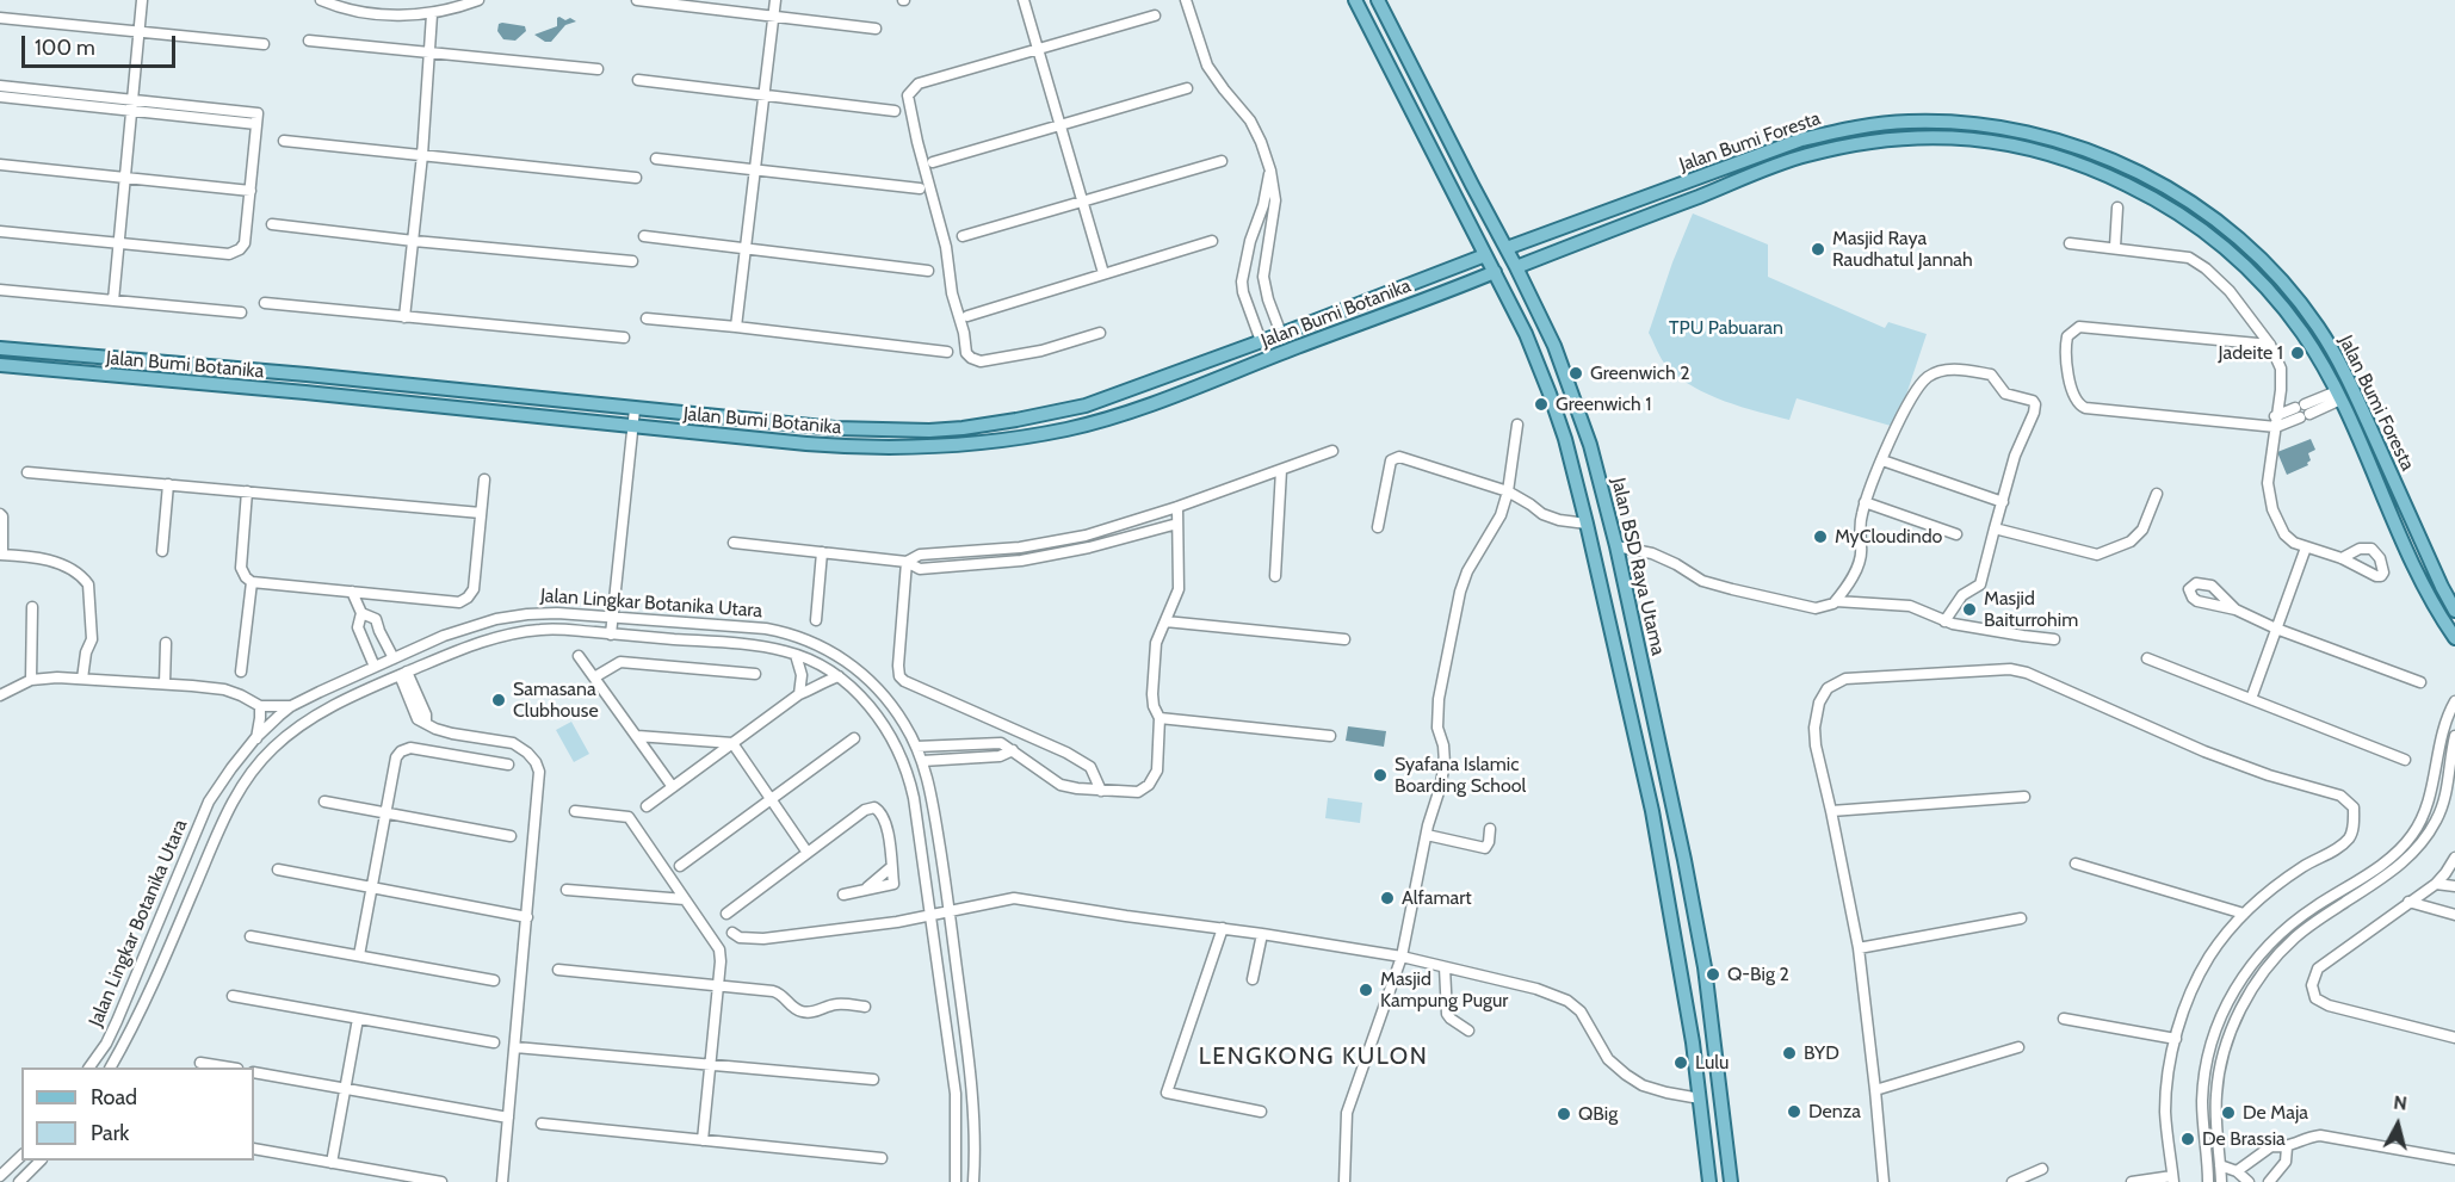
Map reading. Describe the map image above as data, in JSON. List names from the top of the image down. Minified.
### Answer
{"streets":{"main road":["Jalan Bumi Foresta","Jalan Bumi Botanika","Jalan BSD Raya Utama"],"street":["Jalan Lingkar Botanika Utara"]},"crossings":[["Jalan Bumi Foresta","Jalan BSD Raya Utama"],["Jalan Bumi Botanika","Jalan BSD Raya Utama"]],"districts":["LENGKONG KULON"],"parks":["TPU Pabuaran"],"places":["Masjid Raya Raudhatul Jannah","Jadeite 1","Greenwich 2","Greenwich 1","MyCloudindo","Masjid Baiturrohim","Samasana Clubhouse","Syafana Islamic Boarding School","Alfamart","Q-Big 2","Masjid Kampung Pugur","BYD","Lulu","Denza","De Maja","QBig","De Brassia"],"legend":["Road","Park"],"scale_bar":"100 m","north":"top"}
